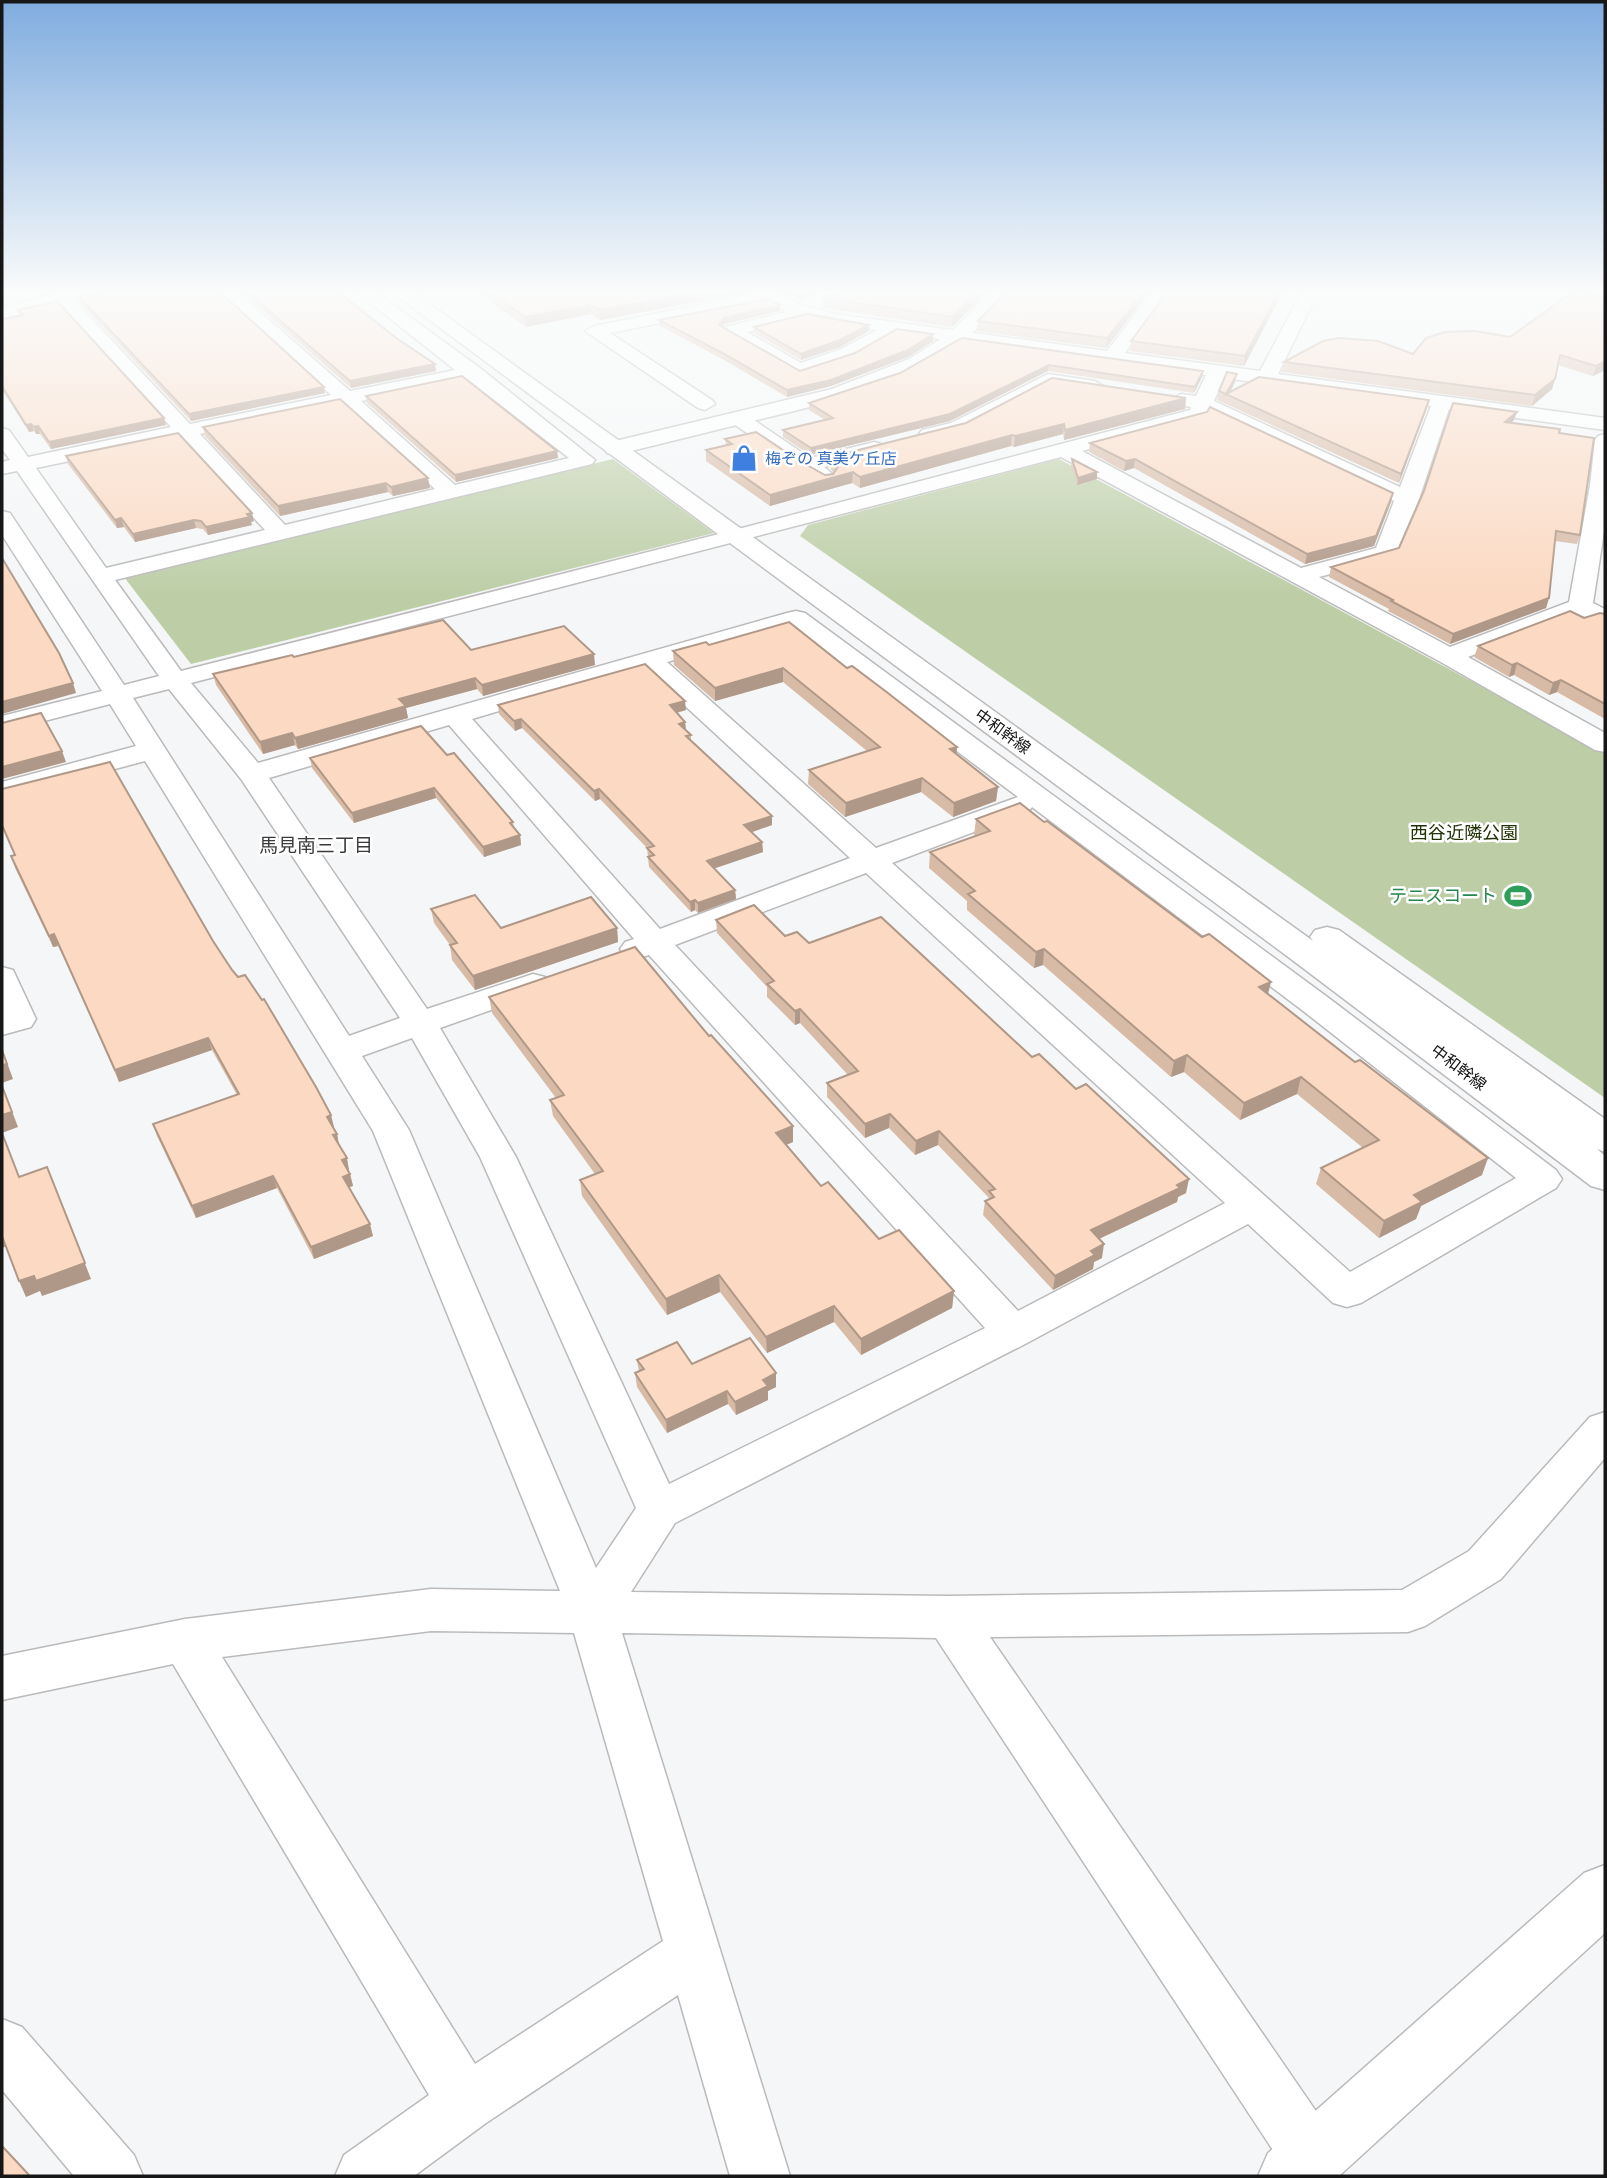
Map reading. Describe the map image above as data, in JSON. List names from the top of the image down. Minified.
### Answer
{"streets":{"main road":["中和幹線"]},"districts":["馬見南三丁目"],"parks":["西谷近隣公園"],"places":{"shop":["梅ぞの 真美ケ丘店"],"sports":["テニスコート"]}}
